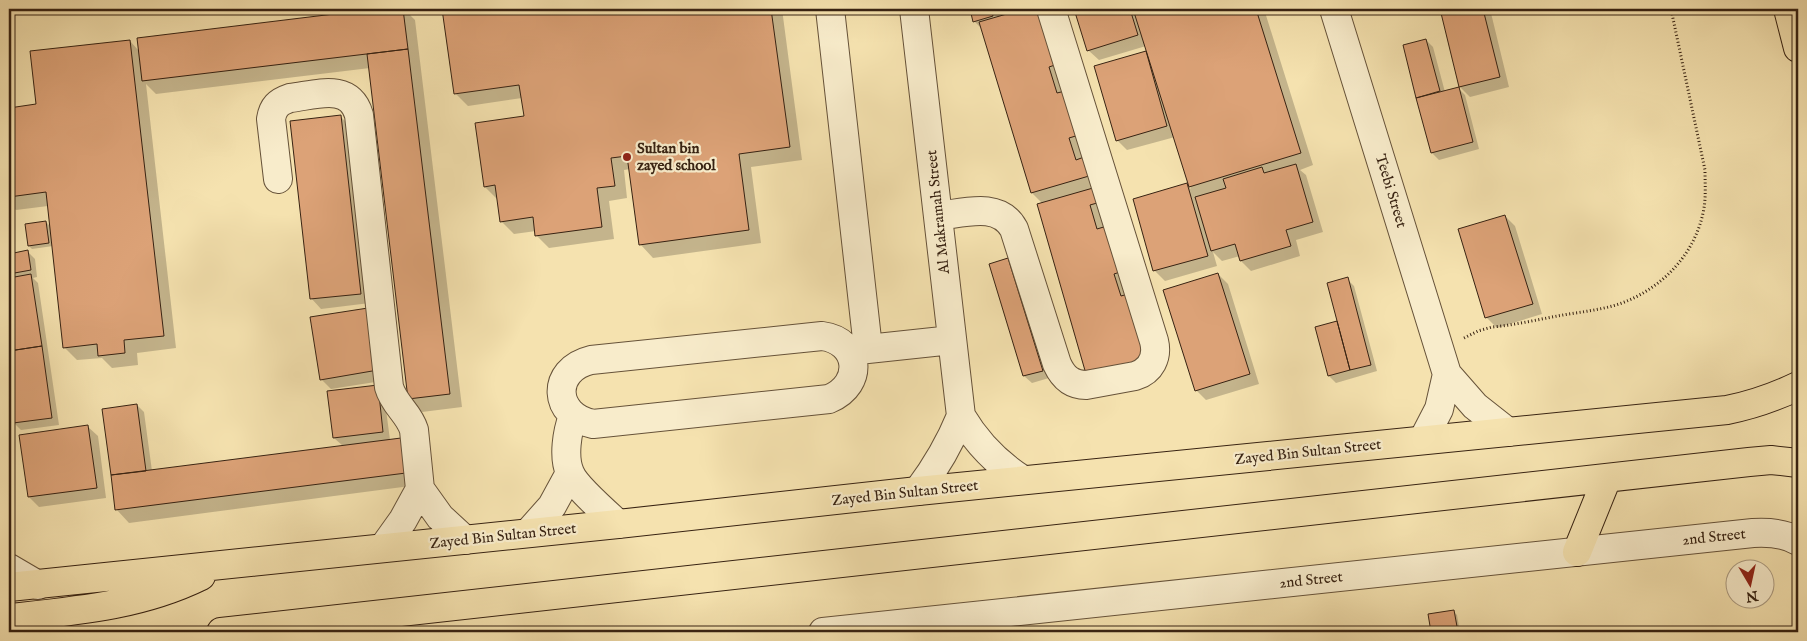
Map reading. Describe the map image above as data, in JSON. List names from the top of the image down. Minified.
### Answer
{"streets":{"main road":["Zayed Bin Sultan Street"],"street":["Teebi Street","Al Makramah Street","2nd Street"]},"crossings":[["Teebi Street","Zayed Bin Sultan Street"],["Al Makramah Street","Zayed Bin Sultan Street"]],"places":["Sultan bin zayed school"],"north":"bottom"}
